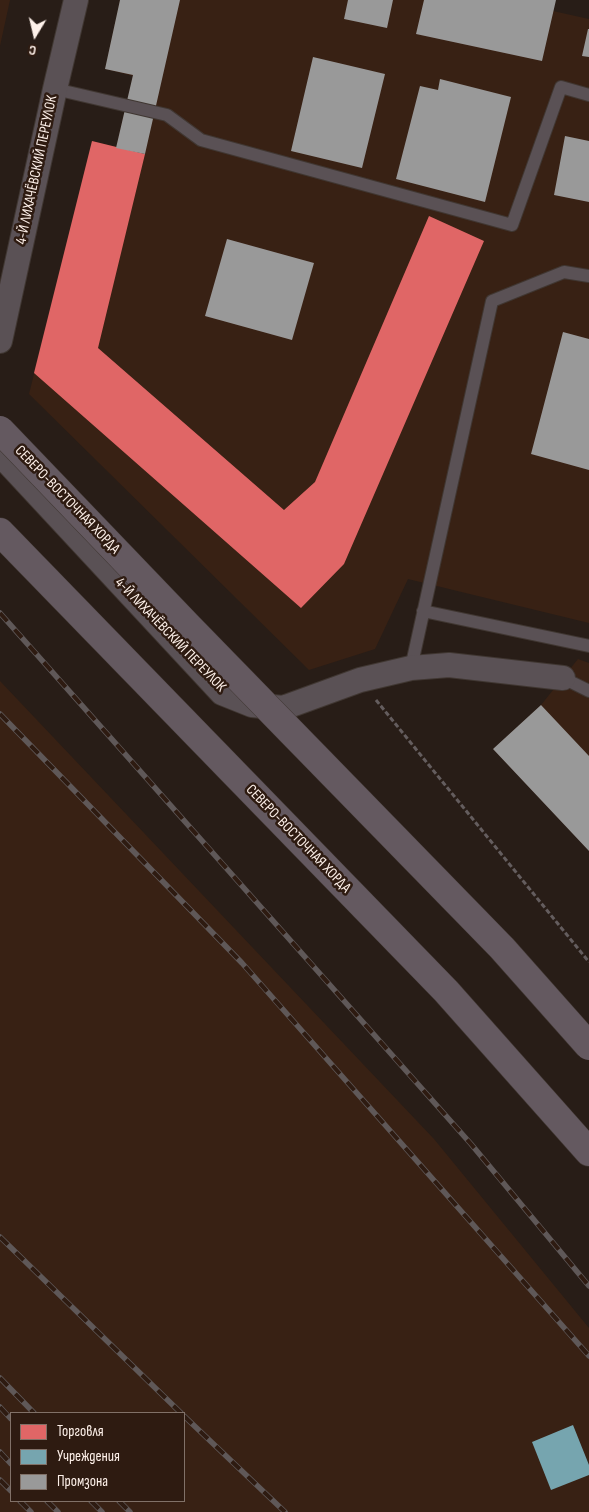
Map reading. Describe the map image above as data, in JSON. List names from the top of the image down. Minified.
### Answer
{"streets":{"main road":["СЕВЕРО-ВОСТОЧНАЯ ХОРДА"],"street":["4-Й ЛИХАЧЁВСКИЙ ПЕРЕУЛОК"]},"legend":["Торговля","Учреждения","Промзона"],"north":"bottom"}
